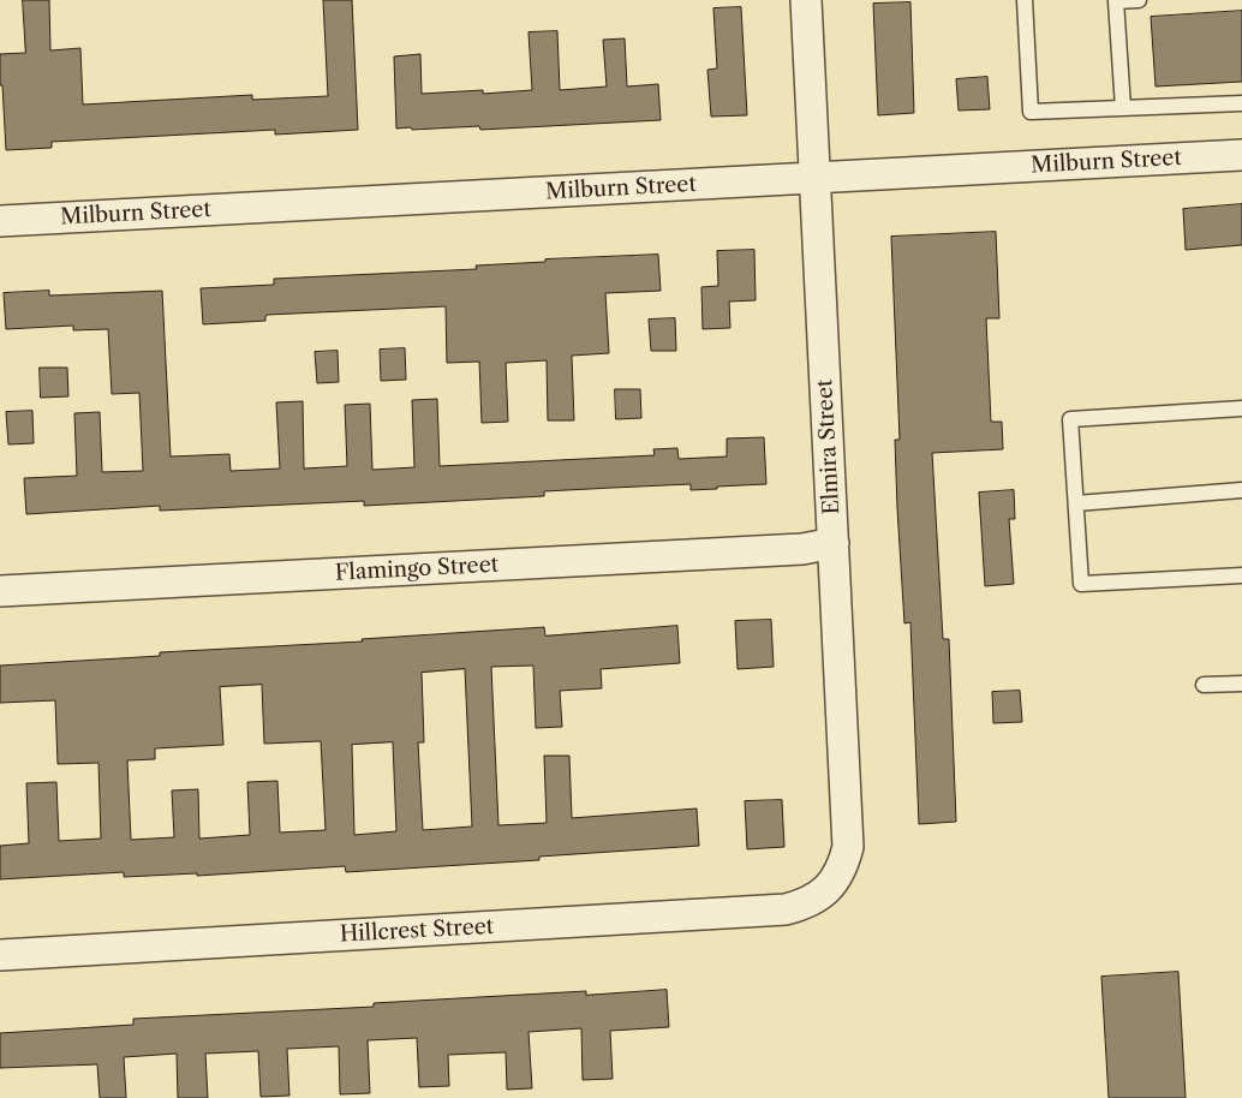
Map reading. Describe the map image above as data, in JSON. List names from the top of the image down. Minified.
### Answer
{"streets":{"street":["Milburn Street","Elmira Street","Flamingo Street","Hillcrest Street"]},"crossings":[["Milburn Street","Elmira Street"],["Elmira Street","Flamingo Street"],["Elmira Street","Hillcrest Street"]]}
